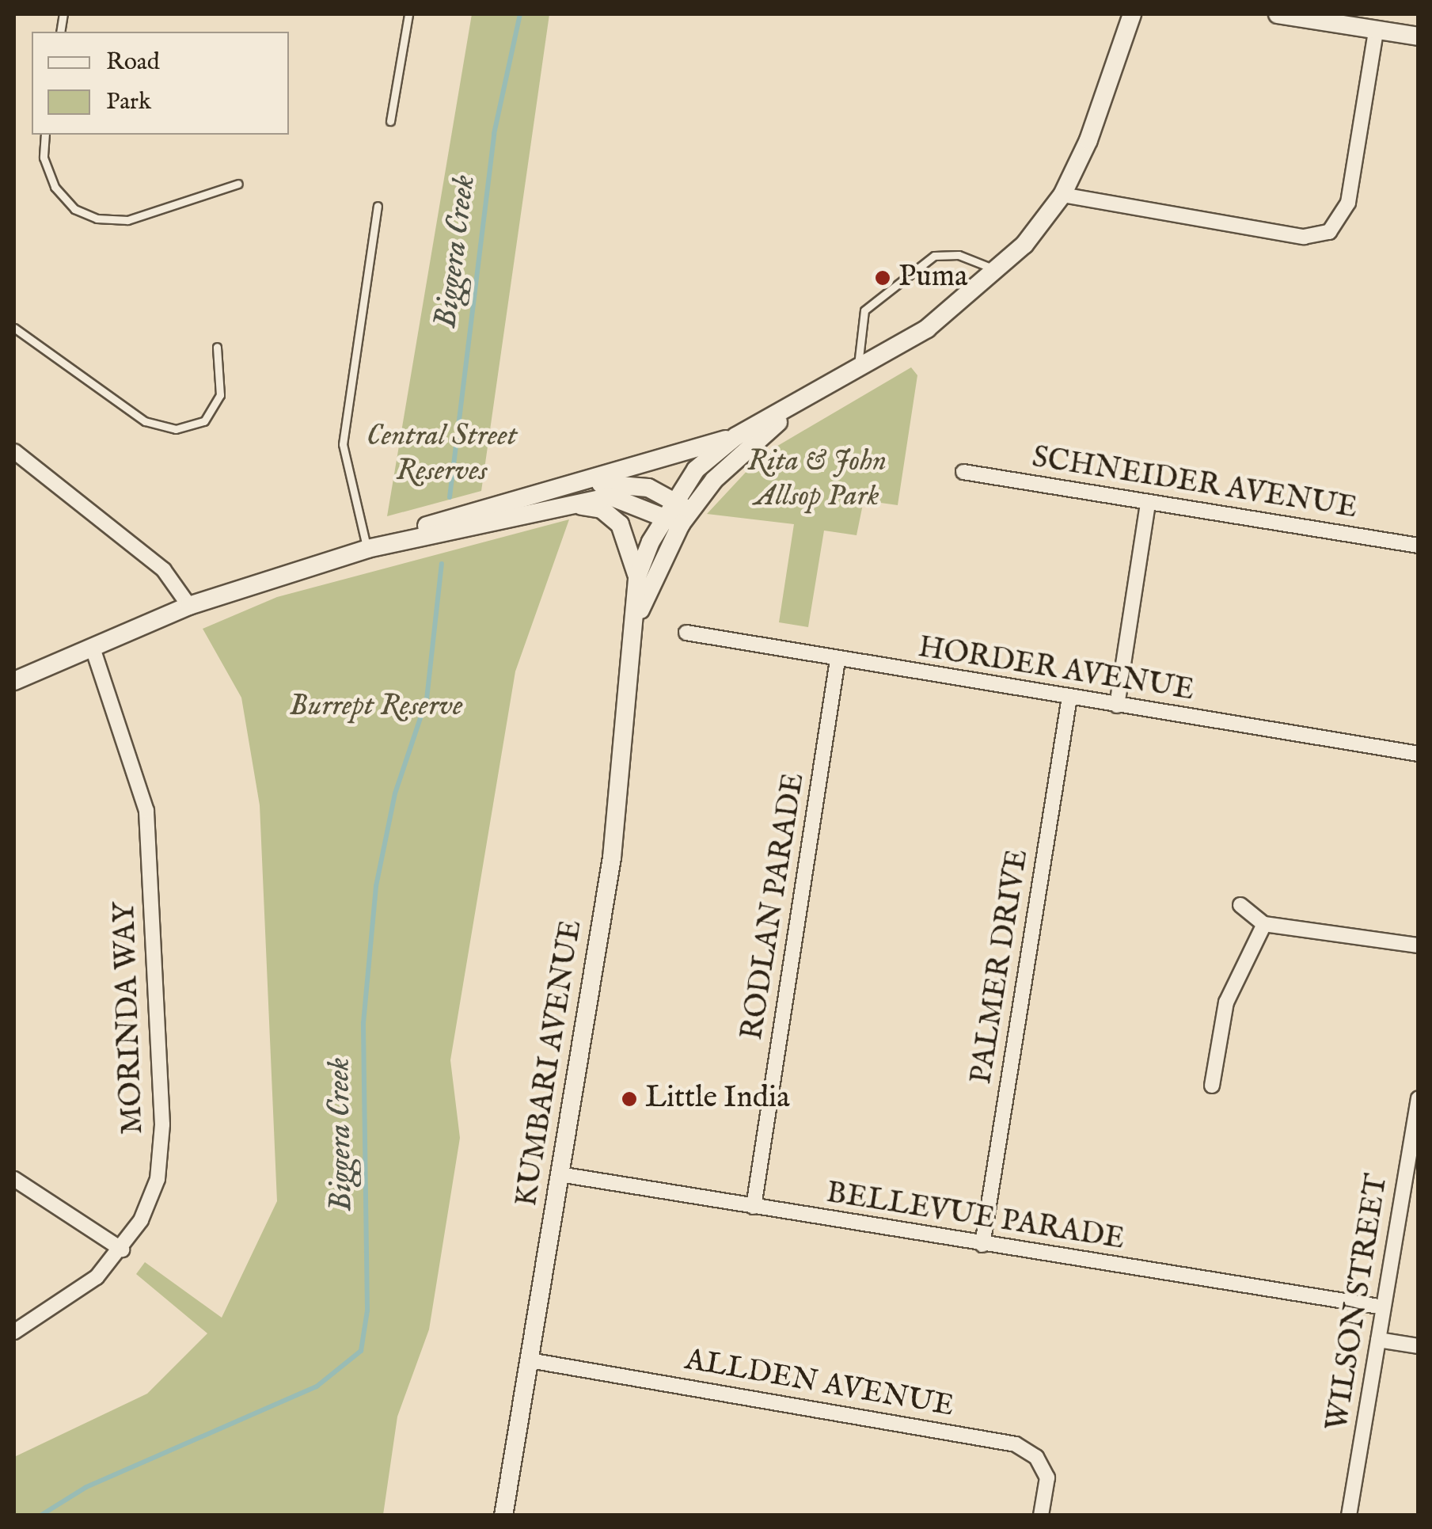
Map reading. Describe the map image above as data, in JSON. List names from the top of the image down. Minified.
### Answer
{"streets":{"main road":["KUMBARI AVENUE"],"street":["SCHNEIDER AVENUE","HORDER AVENUE","RODLAN PARADE","PALMER DRIVE","MORINDA WAY","BELLEVUE PARADE","WILSON STREET","ALLDEN AVENUE"]},"crossings":[["HORDER AVENUE","RODLAN PARADE"],["HORDER AVENUE","PALMER DRIVE"],["RODLAN PARADE","BELLEVUE PARADE"],["PALMER DRIVE","BELLEVUE PARADE"],["KUMBARI AVENUE","BELLEVUE PARADE"],["KUMBARI AVENUE","ALLDEN AVENUE"],["BELLEVUE PARADE","WILSON STREET"]],"water":["Biggera Creek"],"parks":["Central Street Reserves","Rita & John Allsop Park","Burrept Reserve"],"places":["Puma","Little India"],"legend":["Road","Park"]}
